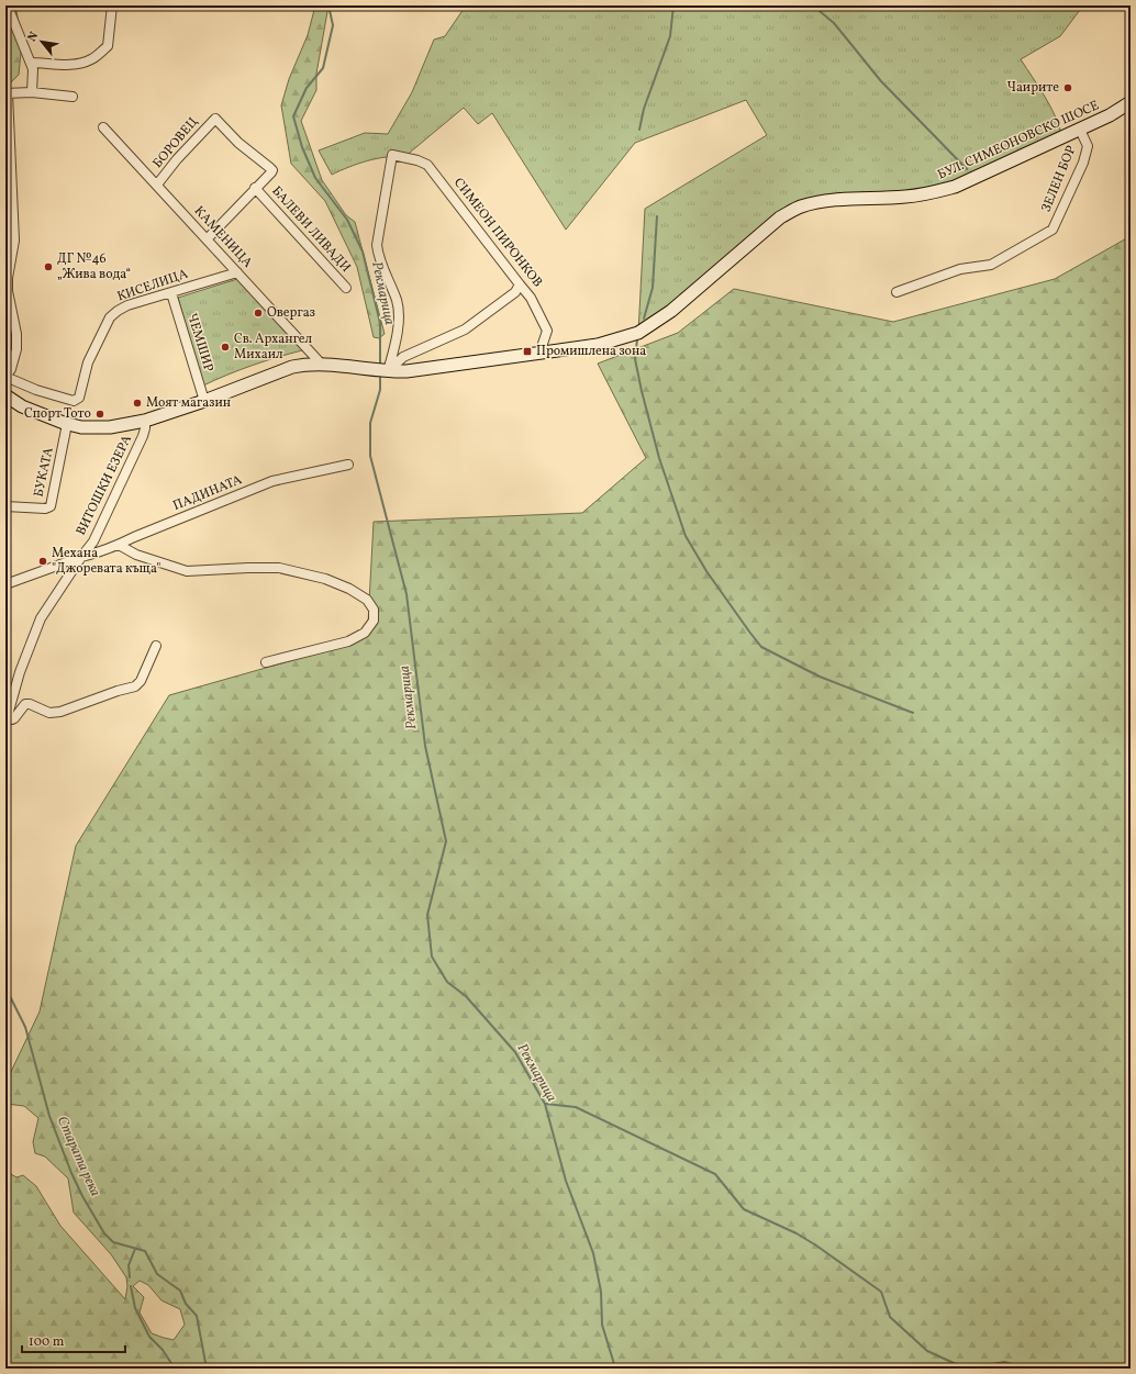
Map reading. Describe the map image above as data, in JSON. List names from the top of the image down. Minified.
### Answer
{"streets":{"street":["БУЛ. СИМЕОНОВСКО ШОСЕ","БОРОВЕЦ","ЗЕЛЕН БОР","БАЛЕВИ ЛИВАДИ","СИМЕОН ПИРОНКОВ","КАМЕНИЦА","КИСЕЛИЦА","ЧЕМШИР","БУКАТА","ВИТОШКИ ЕЗЕРА","ПАДИНАТА"]},"crossings":[["БУЛ. СИМЕОНОВСКО ШОСЕ","ЗЕЛЕН БОР"],["БУЛ. СИМЕОНОВСКО ШОСЕ","СИМЕОН ПИРОНКОВ"],["БУЛ. СИМЕОНОВСКО ШОСЕ","КАМЕНИЦА"],["БУЛ. СИМЕОНОВСКО ШОСЕ","ЧЕМШИР"],["БУЛ. СИМЕОНОВСКО ШОСЕ","БУКАТА"],["БУЛ. СИМЕОНОВСКО ШОСЕ","ВИТОШКИ ЕЗЕРА"],["БОРОВЕЦ","БАЛЕВИ ЛИВАДИ"],["БОРОВЕЦ","КАМЕНИЦА"],["КАМЕНИЦА","КИСЕЛИЦА"],["КИСЕЛИЦА","ЧЕМШИР"],["ВИТОШКИ ЕЗЕРА","ПАДИНАТА"]],"water":["Рекмарица","Старата река"],"places":{"other":["Чаирите","ДГ №46 „Жива вода“","Овергаз","Св. Архангел Михаил","Моят магазин","Спорт Тото","Механа \"Джоревата къща\""],"transit":["Промишлена зона"]},"scale_bar":"100 m","north":"top left"}
